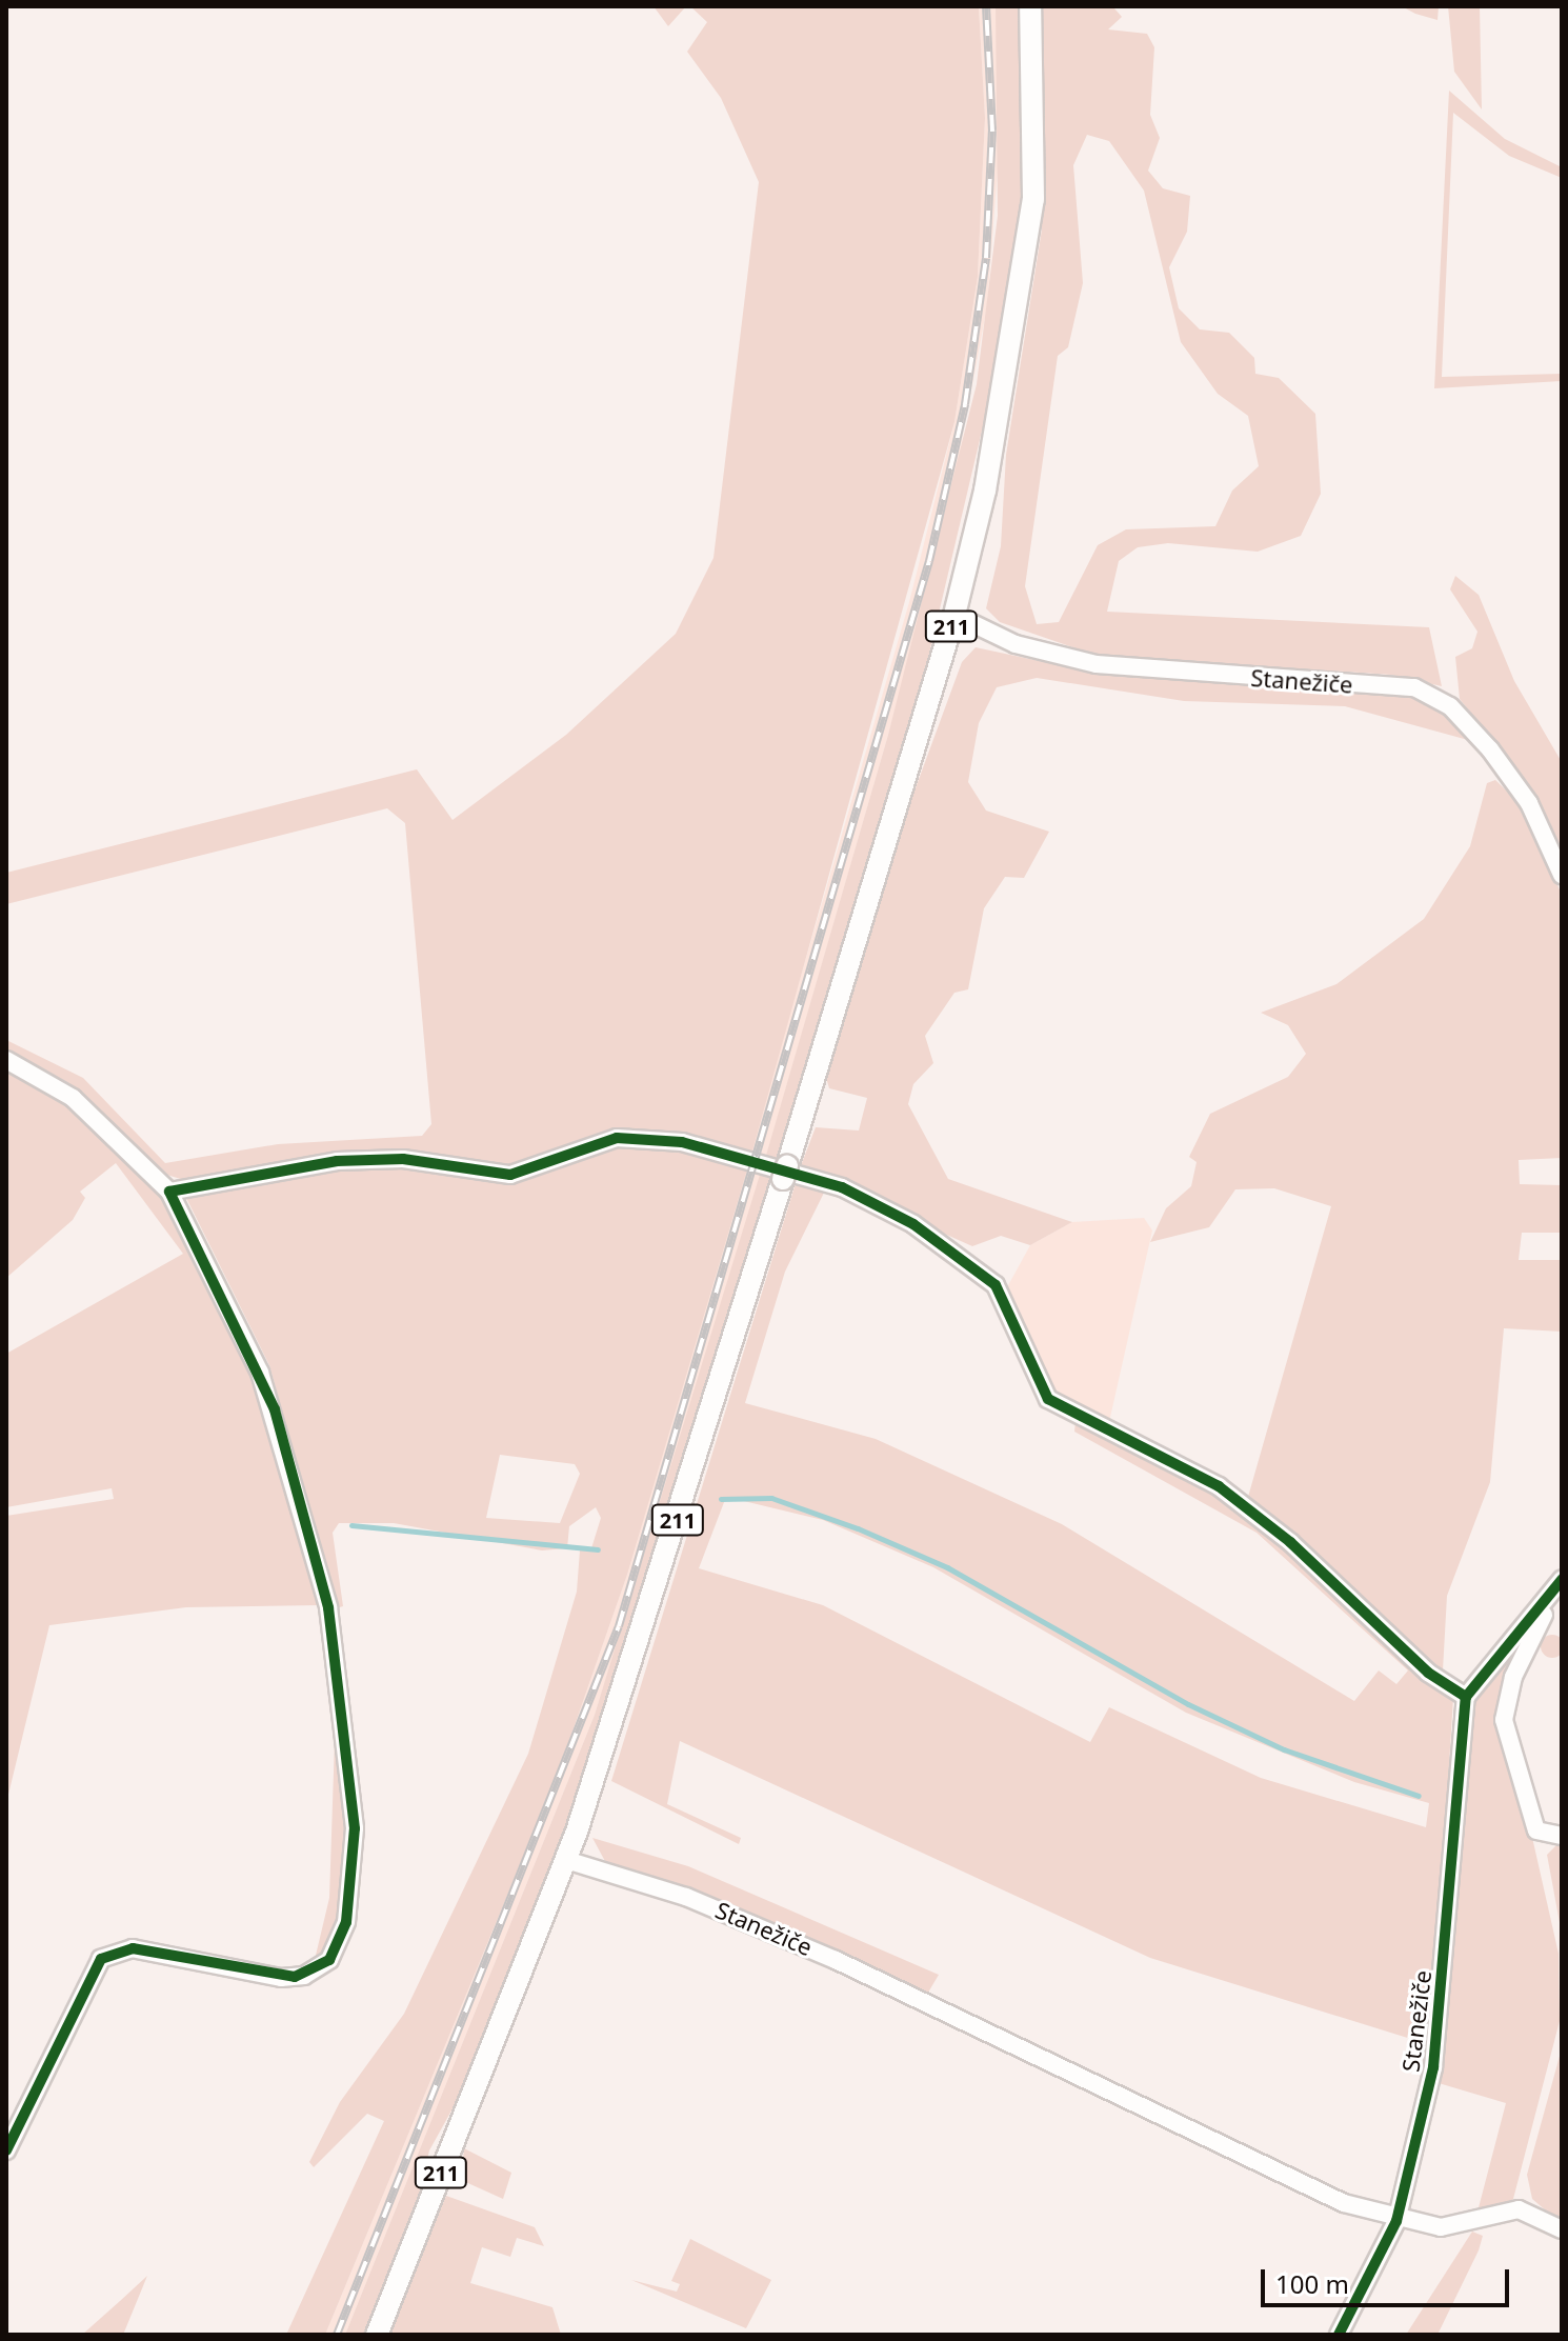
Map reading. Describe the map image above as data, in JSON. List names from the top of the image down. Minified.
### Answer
{"streets":{"main road":["211"],"street":["Stanežiče"]},"crossings":[["211","Stanežiče"]],"scale_bar":"100 m"}
